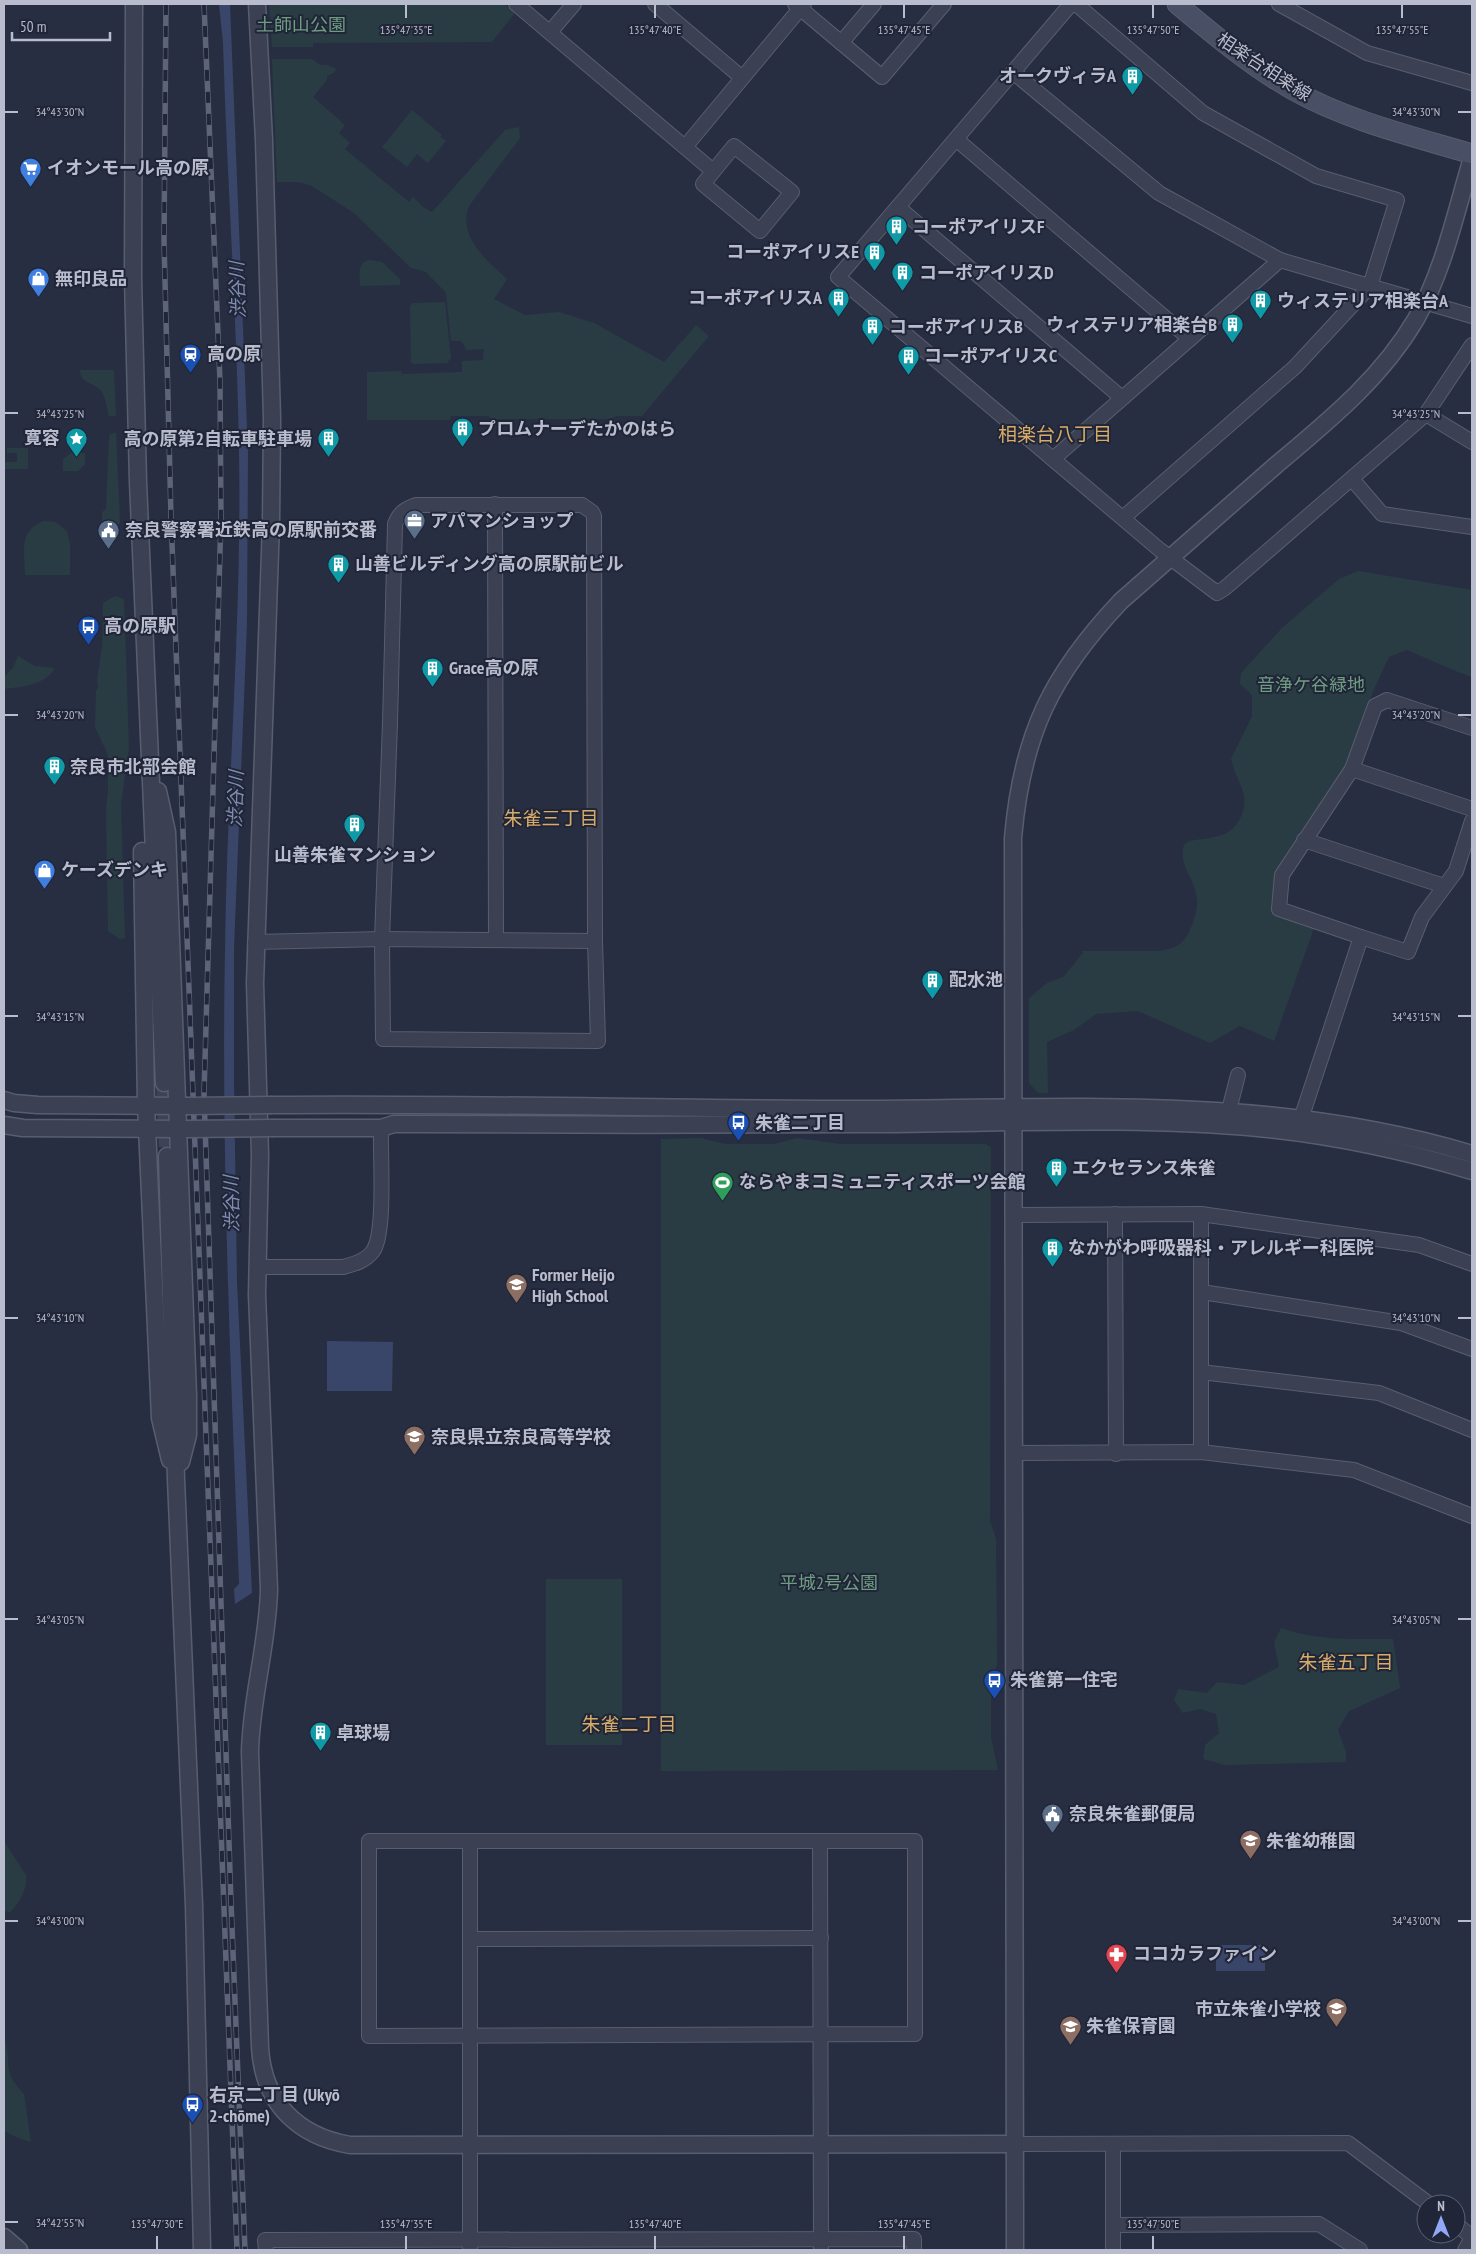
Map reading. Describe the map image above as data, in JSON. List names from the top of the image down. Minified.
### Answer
{"streets":{"main road":["相楽台相楽線"]},"districts":["相楽台八丁目","朱雀三丁目","朱雀五丁目","朱雀二丁目"],"water":["渋谷川"],"parks":["土師山公園","音浄ケ谷緑地","平城2号公園"],"places":{"building":["オークヴィラA","コーポアイリスF","コーポアイリスE","コーポアイリスD","コーポアイリスA","ウィステリア相楽台A","ウィステリア相楽台B","コーポアイリスB","コーポアイリスC","プロムナーデたかのはら","高の原第2自転車駐車場","山善ビルディング高の原駅前ビル","Grace高の原","奈良市北部会館","山善朱雀マンション","配水池","エクセランス朱雀","なかがわ呼吸器科・アレルギー科医院","卓球場"],"supermarket":["イオンモール高の原"],"shop":["無印良品","ケーズデンキ"],"station":["高の原"],"place":["寛容"],"office":["アパマンショップ"],"public building":["奈良警察署近鉄高の原駅前交番","奈良朱雀郵便局"],"bus stop":["高の原駅","朱雀二丁目","朱雀第一住宅","右京二丁目 (Ukyō 2-chōme)"],"sports":["ならやまコミュニティスポーツ会館"],"school or university":["Former Heijo High School","奈良県立奈良高等学校","朱雀幼稚園","市立朱雀小学校","朱雀保育園"],"pharmacy":["ココカラファイン"]},"scale_bar":"50 m","north":"top","coordinates":["135°47'35\"E","135°47'40\"E","135°47'45\"E","135°47'50\"E","135°47'55\"E","34°43'30\"N","34°43'25\"N","34°43'20\"N","34°43'15\"N","34°43'10\"N","34°43'05\"N","34°43'00\"N","34°42'55\"N","135°47'30\"E"]}
